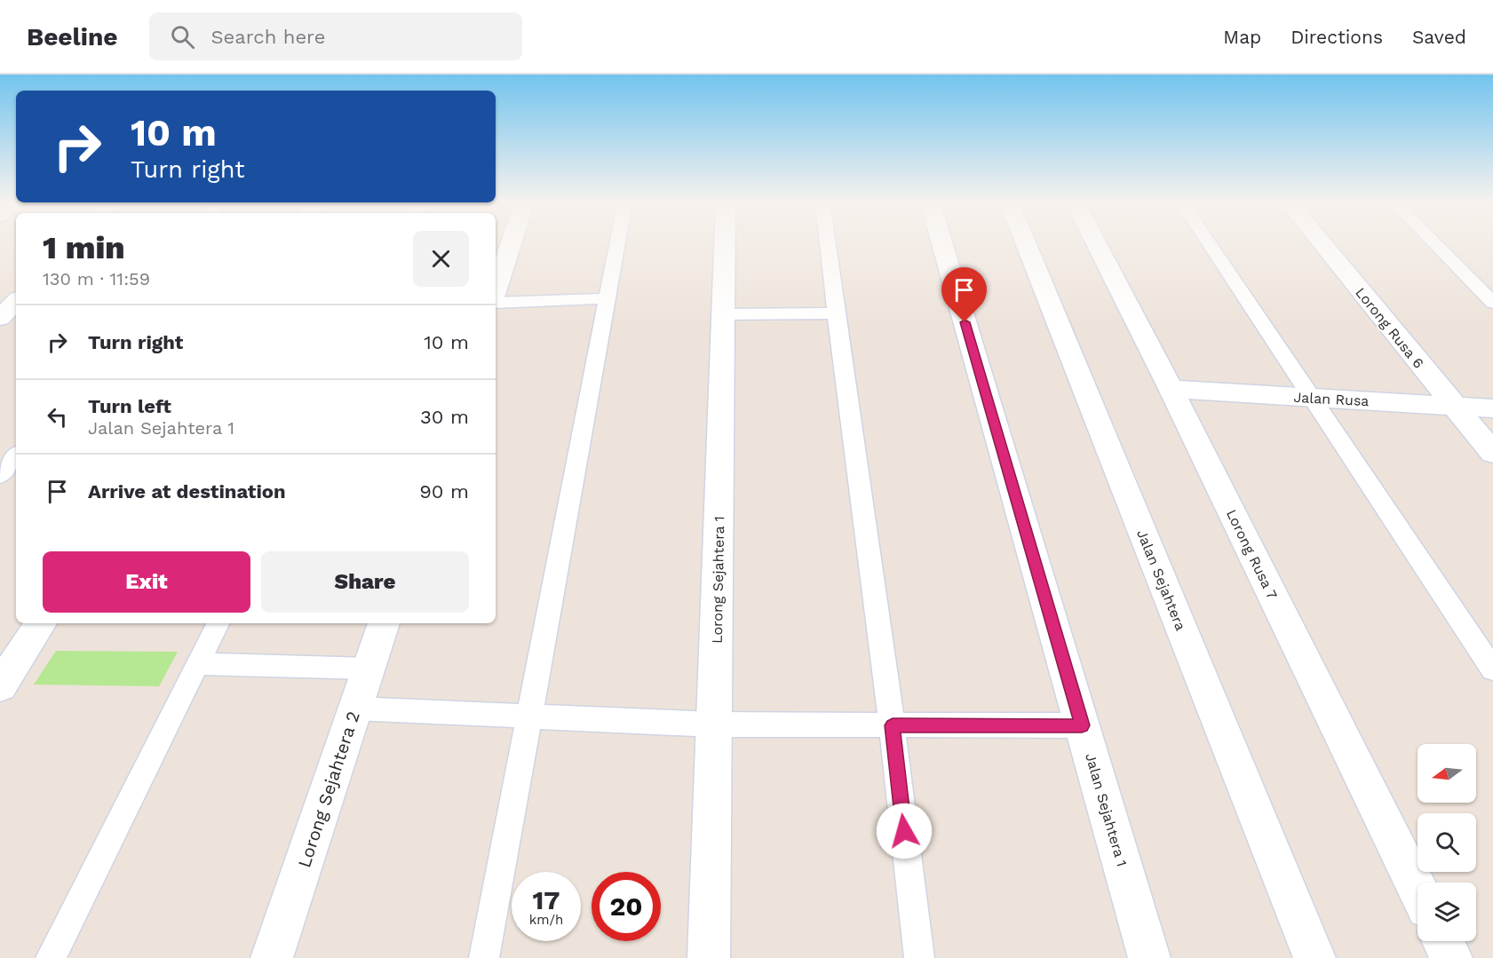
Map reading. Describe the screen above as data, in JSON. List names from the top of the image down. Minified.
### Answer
{"streets":{"street":["Lorong Rusa 6","Jalan Rusa","Lorong Rusa 7","Lorong Sejahtera 1","Jalan Sejahtera","Lorong Sejahtera 2","Jalan Sejahtera 1"]},"crossings":[["Lorong Rusa 6","Jalan Rusa"],["Jalan Rusa","Lorong Rusa 7"]],"north":"left","page":{"header":"Beeline","search":"Search here","nav":["Map","Directions","Saved"],"turn":["10 m","Turn right"],"heading":["1 min","130 m · 11:59"],"list":[{"name":"Turn right","value":"10 m"},{"name":"Turn left","note":"Jalan Sejahtera 1","value":"30 m"},{"name":"Arrive at destination","value":"90 m"}],"buttons":["Exit","Share"],"speed":"17 km/h","limit":"20"}}
